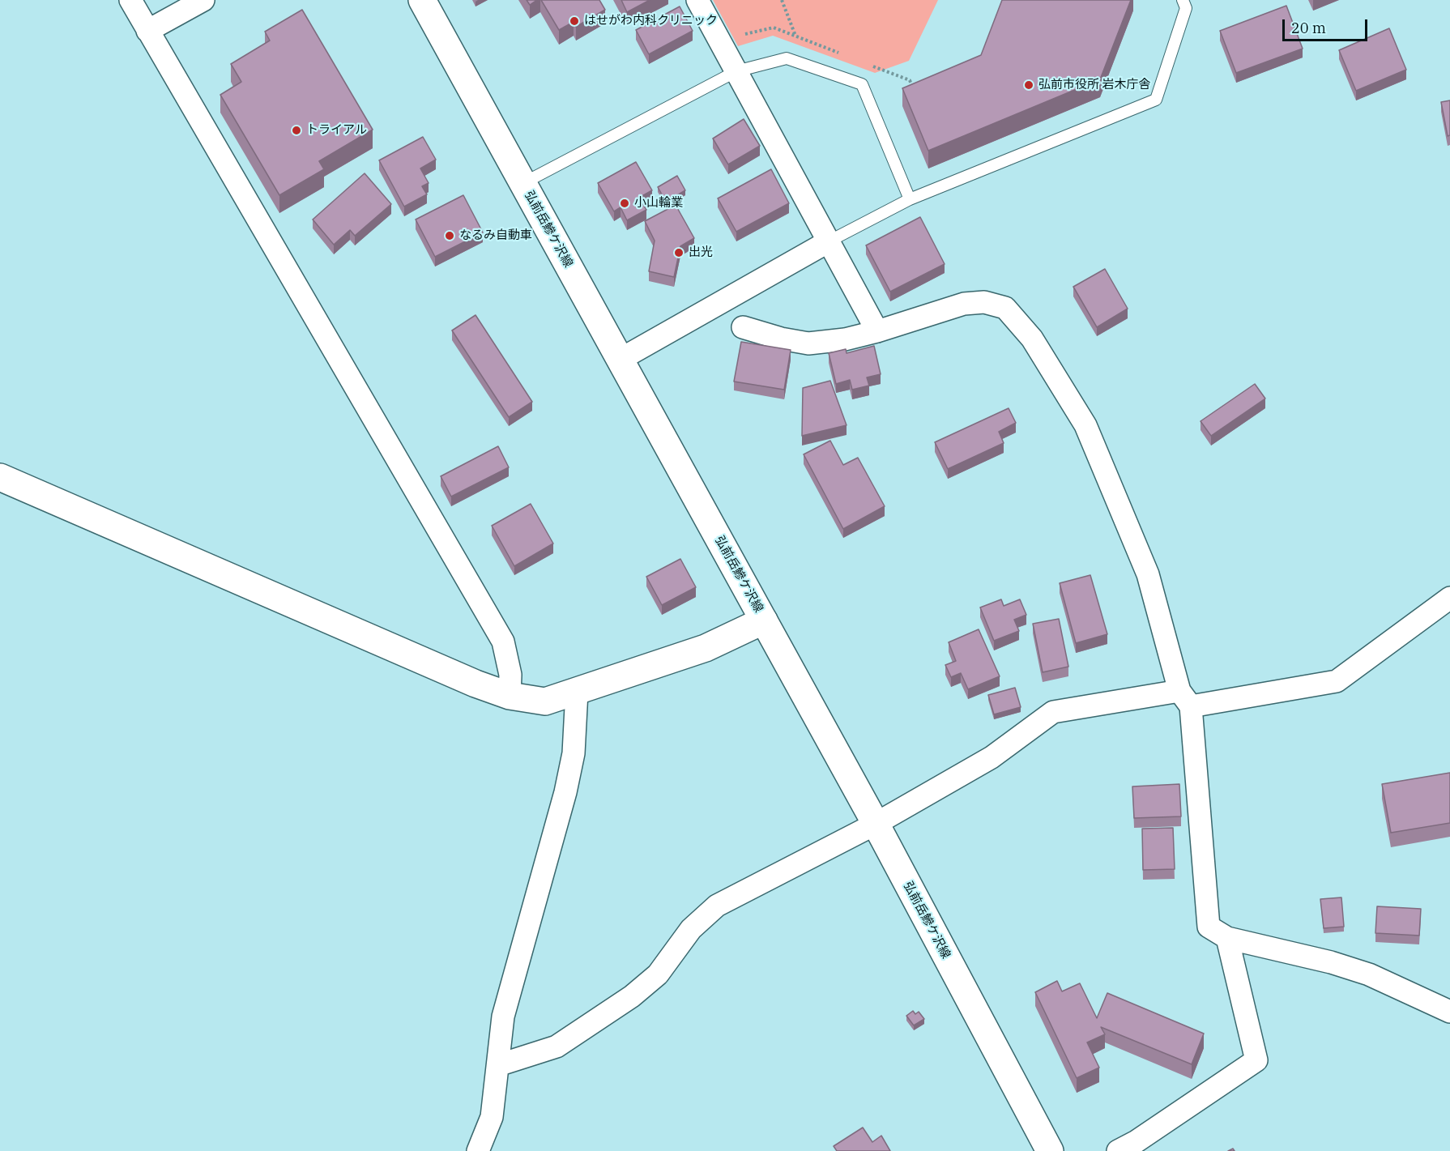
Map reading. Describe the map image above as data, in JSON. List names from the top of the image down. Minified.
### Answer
{"streets":{"main road":["弘前岳鰺ケ沢線"]},"places":["はせがわ内科クリニック","弘前市役所 岩木庁舎","トライアル","小山輪業","なるみ自動車","出光"],"scale_bar":"20 m"}
